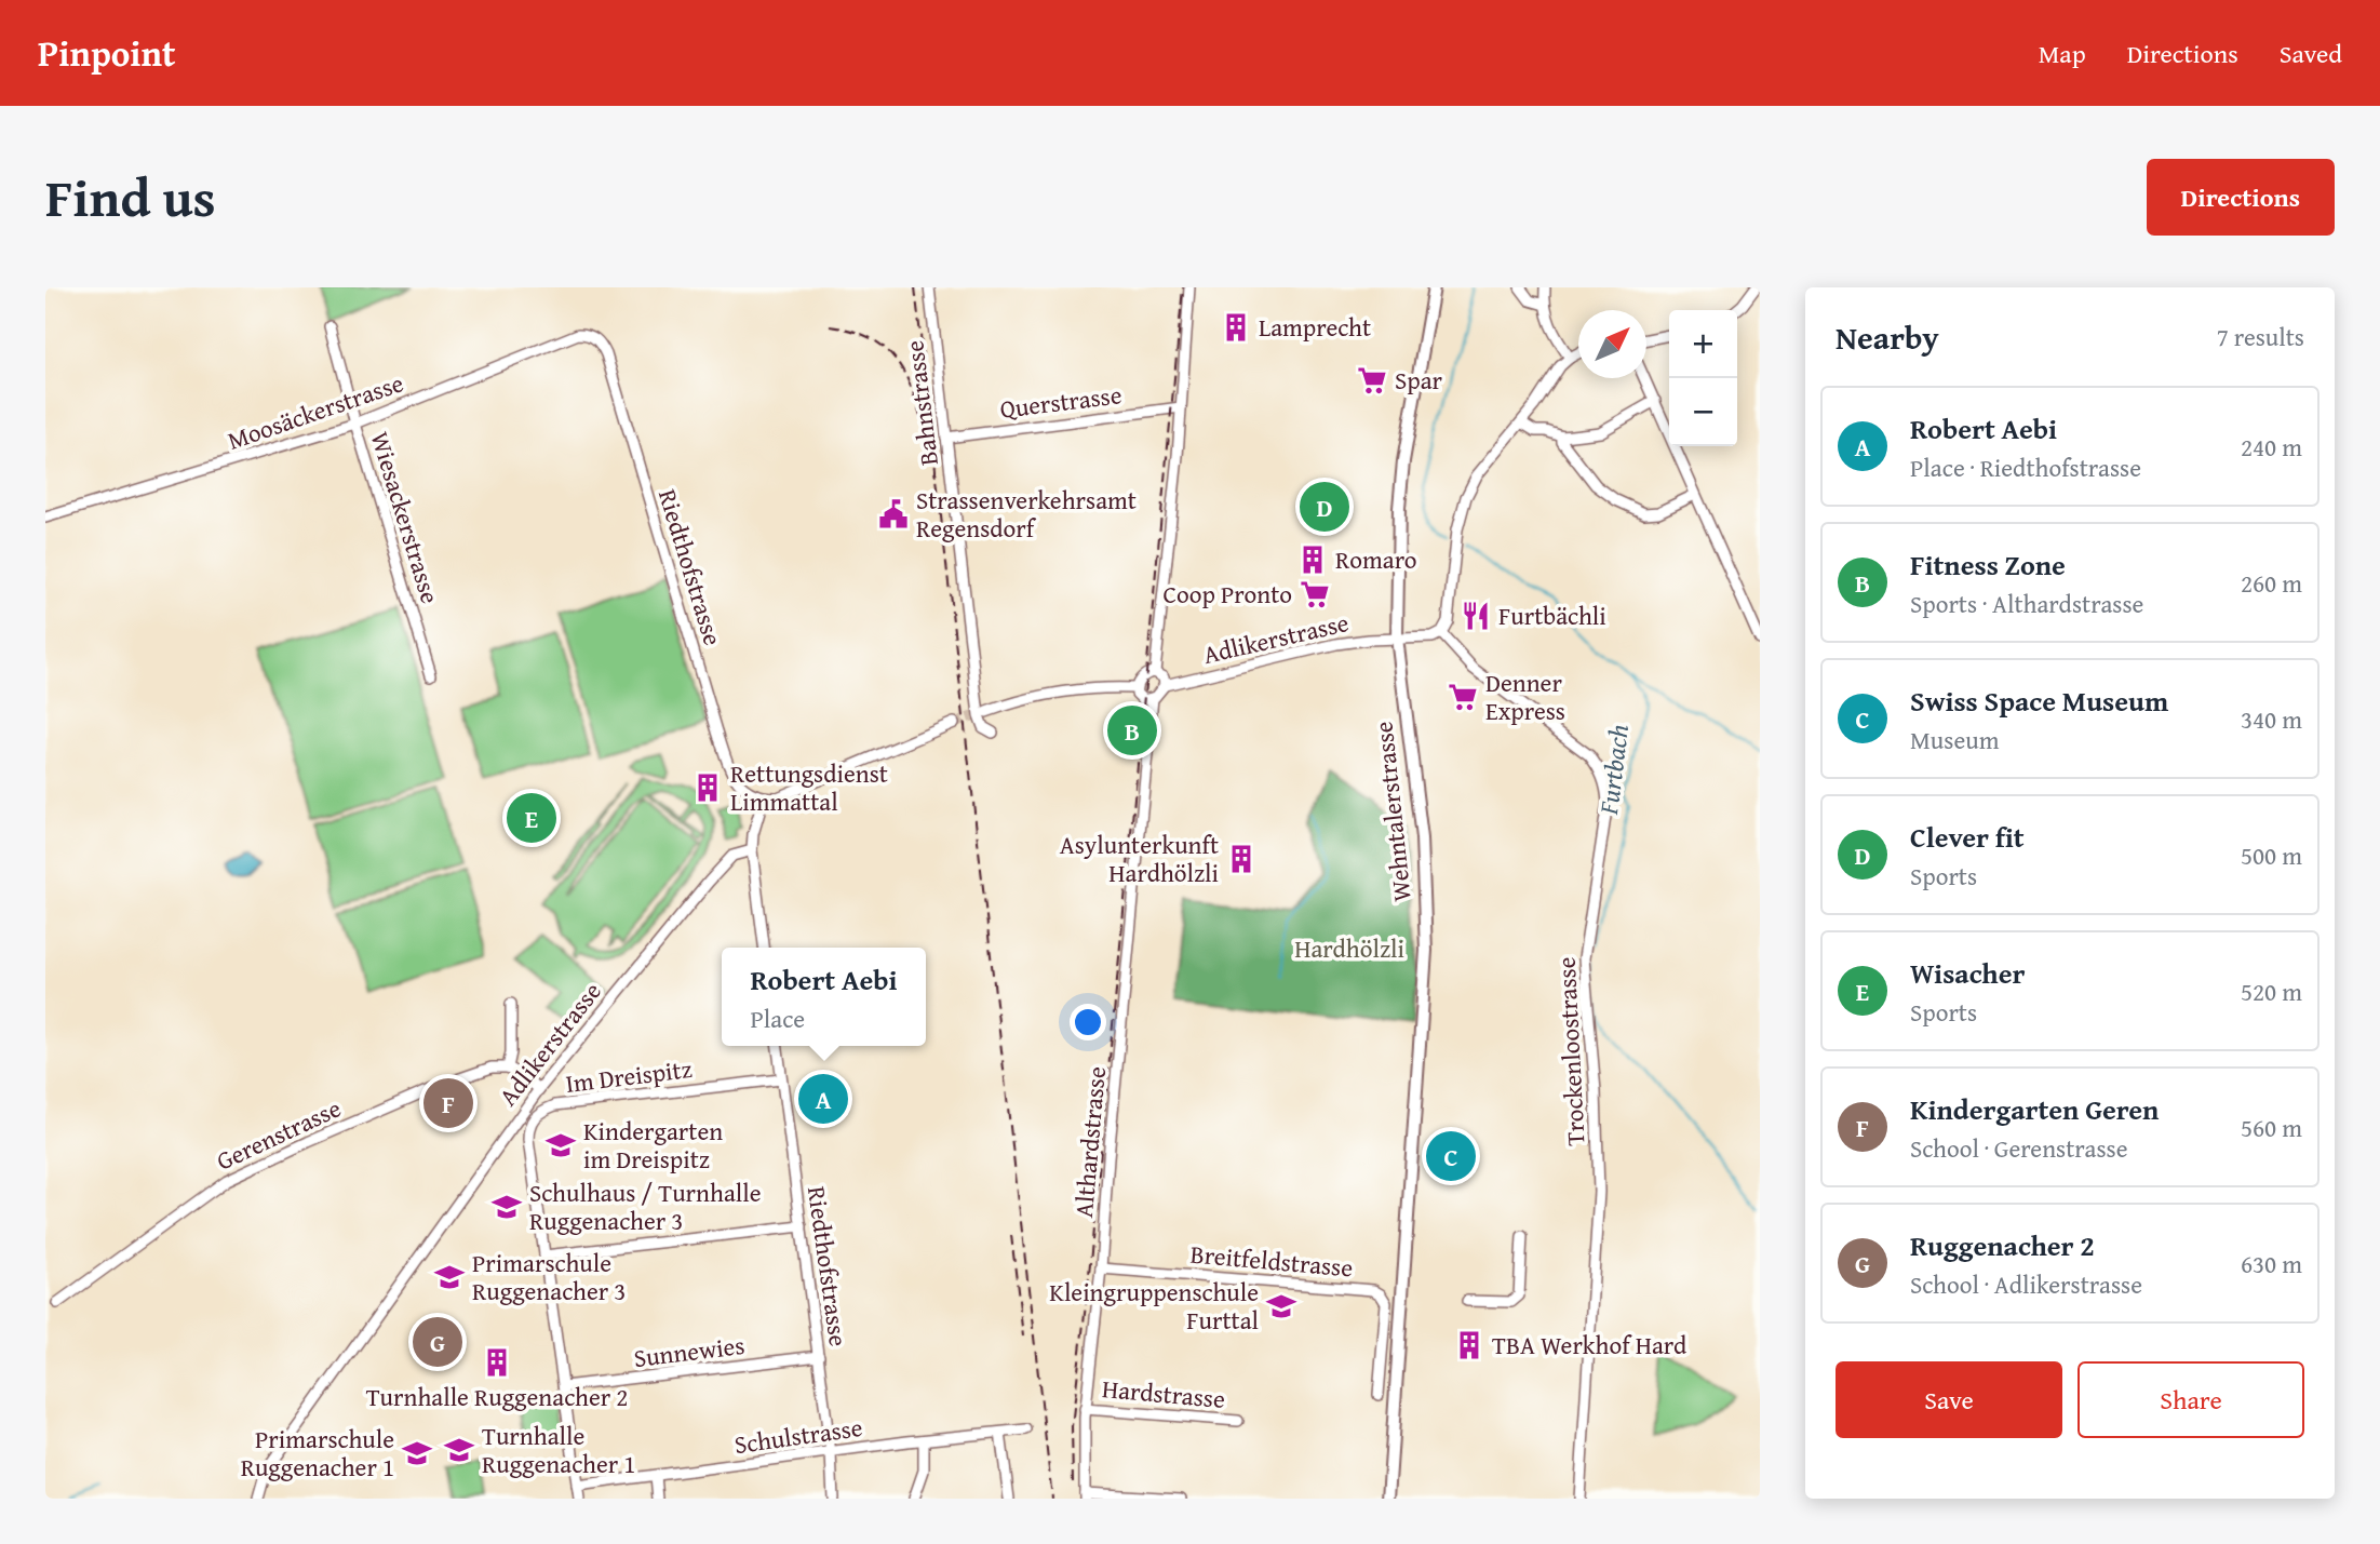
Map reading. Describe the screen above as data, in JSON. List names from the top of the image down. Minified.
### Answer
{"streets":{"main road":["Wehntalerstrasse"],"street":["Querstrasse","Bahnstrasse","Moosäckerstrasse","Wiesackerstrasse","Riedthofstrasse","Adlikerstrasse","Trockenloostrasse","Im Dreispitz","Gerenstrasse","Althardstrasse","Breitfeldstrasse","Sunnewies","Hardstrasse","Schulstrasse"]},"crossings":[["Querstrasse","Bahnstrasse"],["Moosäckerstrasse","Wiesackerstrasse"],["Moosäckerstrasse","Riedthofstrasse"],["Riedthofstrasse","Im Dreispitz"],["Riedthofstrasse","Sunnewies"],["Riedthofstrasse","Schulstrasse"],["Adlikerstrasse","Wehntalerstrasse"],["Adlikerstrasse","Althardstrasse"],["Althardstrasse","Breitfeldstrasse"],["Althardstrasse","Hardstrasse"]],"water":["Furtbach"],"parks":["Hardhölzli"],"places":{"building":["Lamprecht","Romaro","Rettungsdienst Limmattal","Asylunterkunft Hardhölzli","TBA Werkhof Hard","Turnhalle Ruggenacher 2"],"supermarket":["Spar","Coop Pronto","Denner Express"],"public building":["Strassenverkehrsamt Regensdorf"],"restaurant":["Furtbächli"],"school or university":["Kindergarten im Dreispitz","Schulhaus / Turnhalle Ruggenacher 3","Primarschule Ruggenacher 3","Kleingruppenschule Furttal","Turnhalle Ruggenacher 1","Primarschule Ruggenacher 1"]},"north":"top right","page":{"header":"Pinpoint","nav":["Map","Directions","Saved"],"title":"Find us","buttons":["Directions",["Save","Share"]],"heading":["Nearby","7 results"],"map_buttons":["+","−"],"list":[{"mark":"A","name":"Robert Aebi","note":"Place · Riedthofstrasse","value":"240 m"},{"mark":"B","name":"Fitness Zone","note":"Sports · Althardstrasse","value":"260 m"},{"mark":"C","name":"Swiss Space Museum","note":"Museum","value":"340 m"},{"mark":"D","name":"Clever fit","note":"Sports","value":"500 m"},{"mark":"E","name":"Wisacher","note":"Sports","value":"520 m"},{"mark":"F","name":"Kindergarten Geren","note":"School · Gerenstrasse","value":"560 m"},{"mark":"G","name":"Ruggenacher 2","note":"School · Adlikerstrasse","value":"630 m"}],"pins":["D","B","E","A","F","C","G"],"popup":["Robert Aebi","Place"]}}
